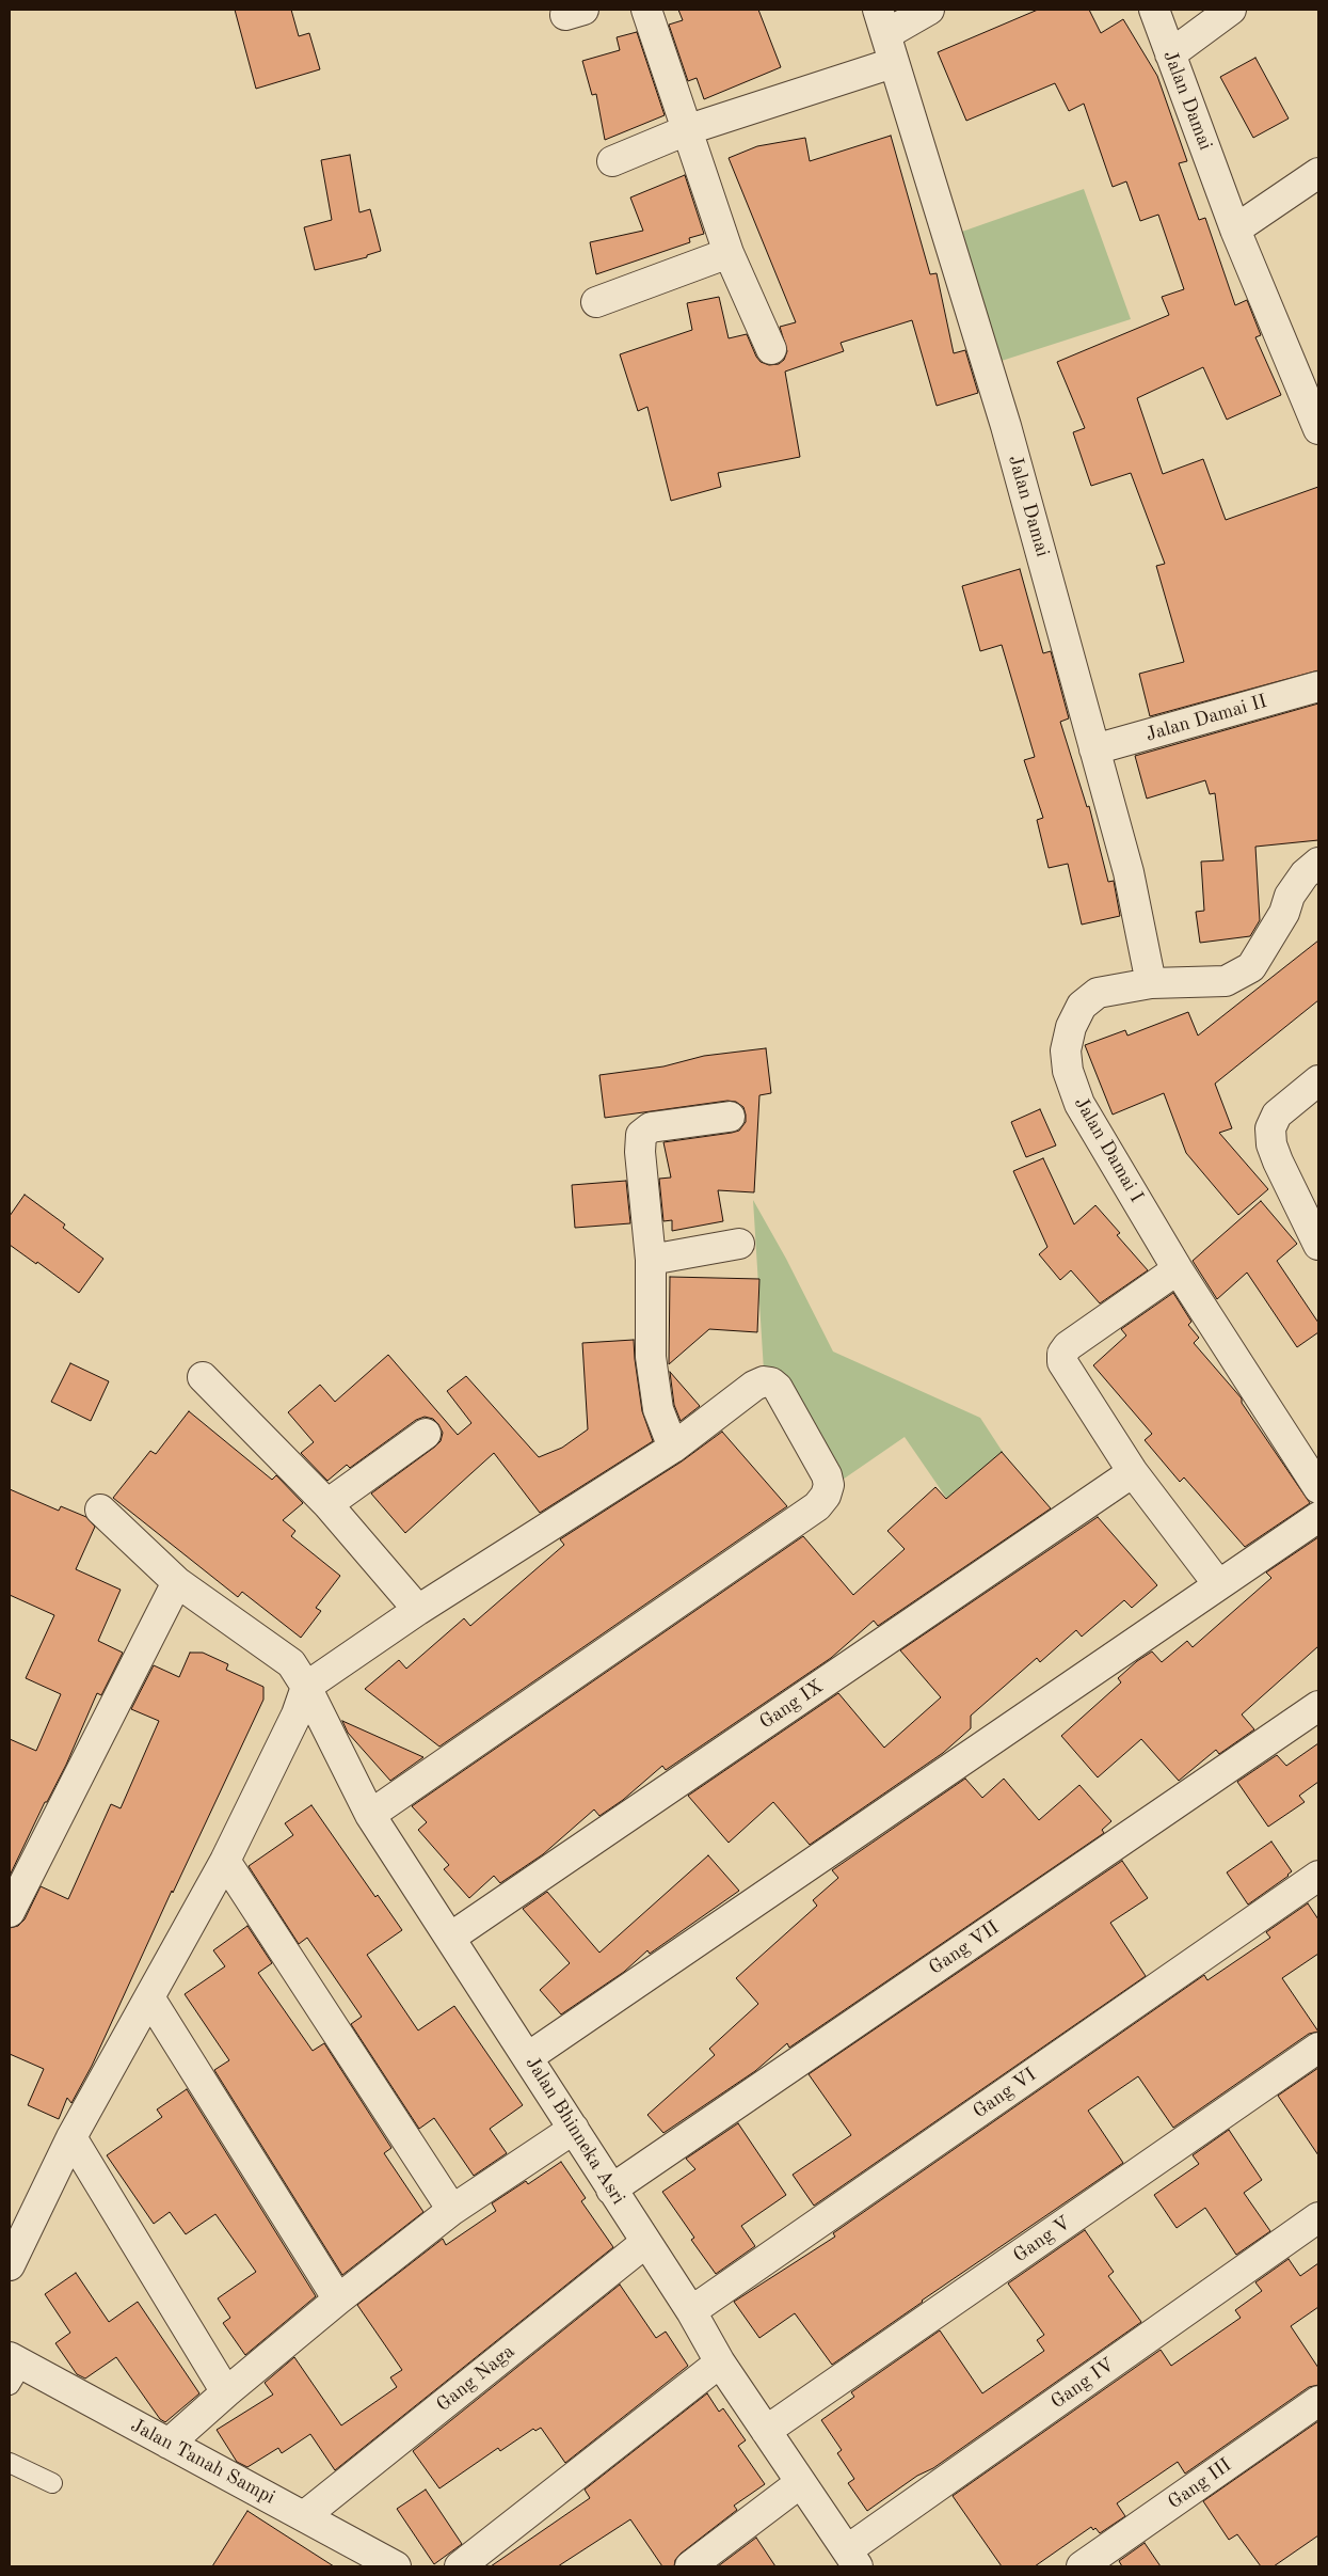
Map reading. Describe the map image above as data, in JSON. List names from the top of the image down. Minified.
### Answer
{"streets":{"street":["Jalan Damai","Jalan Damai II","Jalan Damai I","Gang IX","Gang VII","Gang VI","Jalan Bhinneka Asri","Gang V","Gang Naga","Gang IV","Jalan Tanah Sampi","Gang III"]},"crossings":[["Jalan Damai","Jalan Damai II"],["Jalan Damai","Jalan Damai I"],["Gang IX","Jalan Bhinneka Asri"],["Gang VII","Jalan Bhinneka Asri"],["Gang VI","Jalan Bhinneka Asri"],["Jalan Bhinneka Asri","Gang V"],["Jalan Bhinneka Asri","Gang Naga"],["Jalan Bhinneka Asri","Gang IV"],["Gang Naga","Jalan Tanah Sampi"]]}
